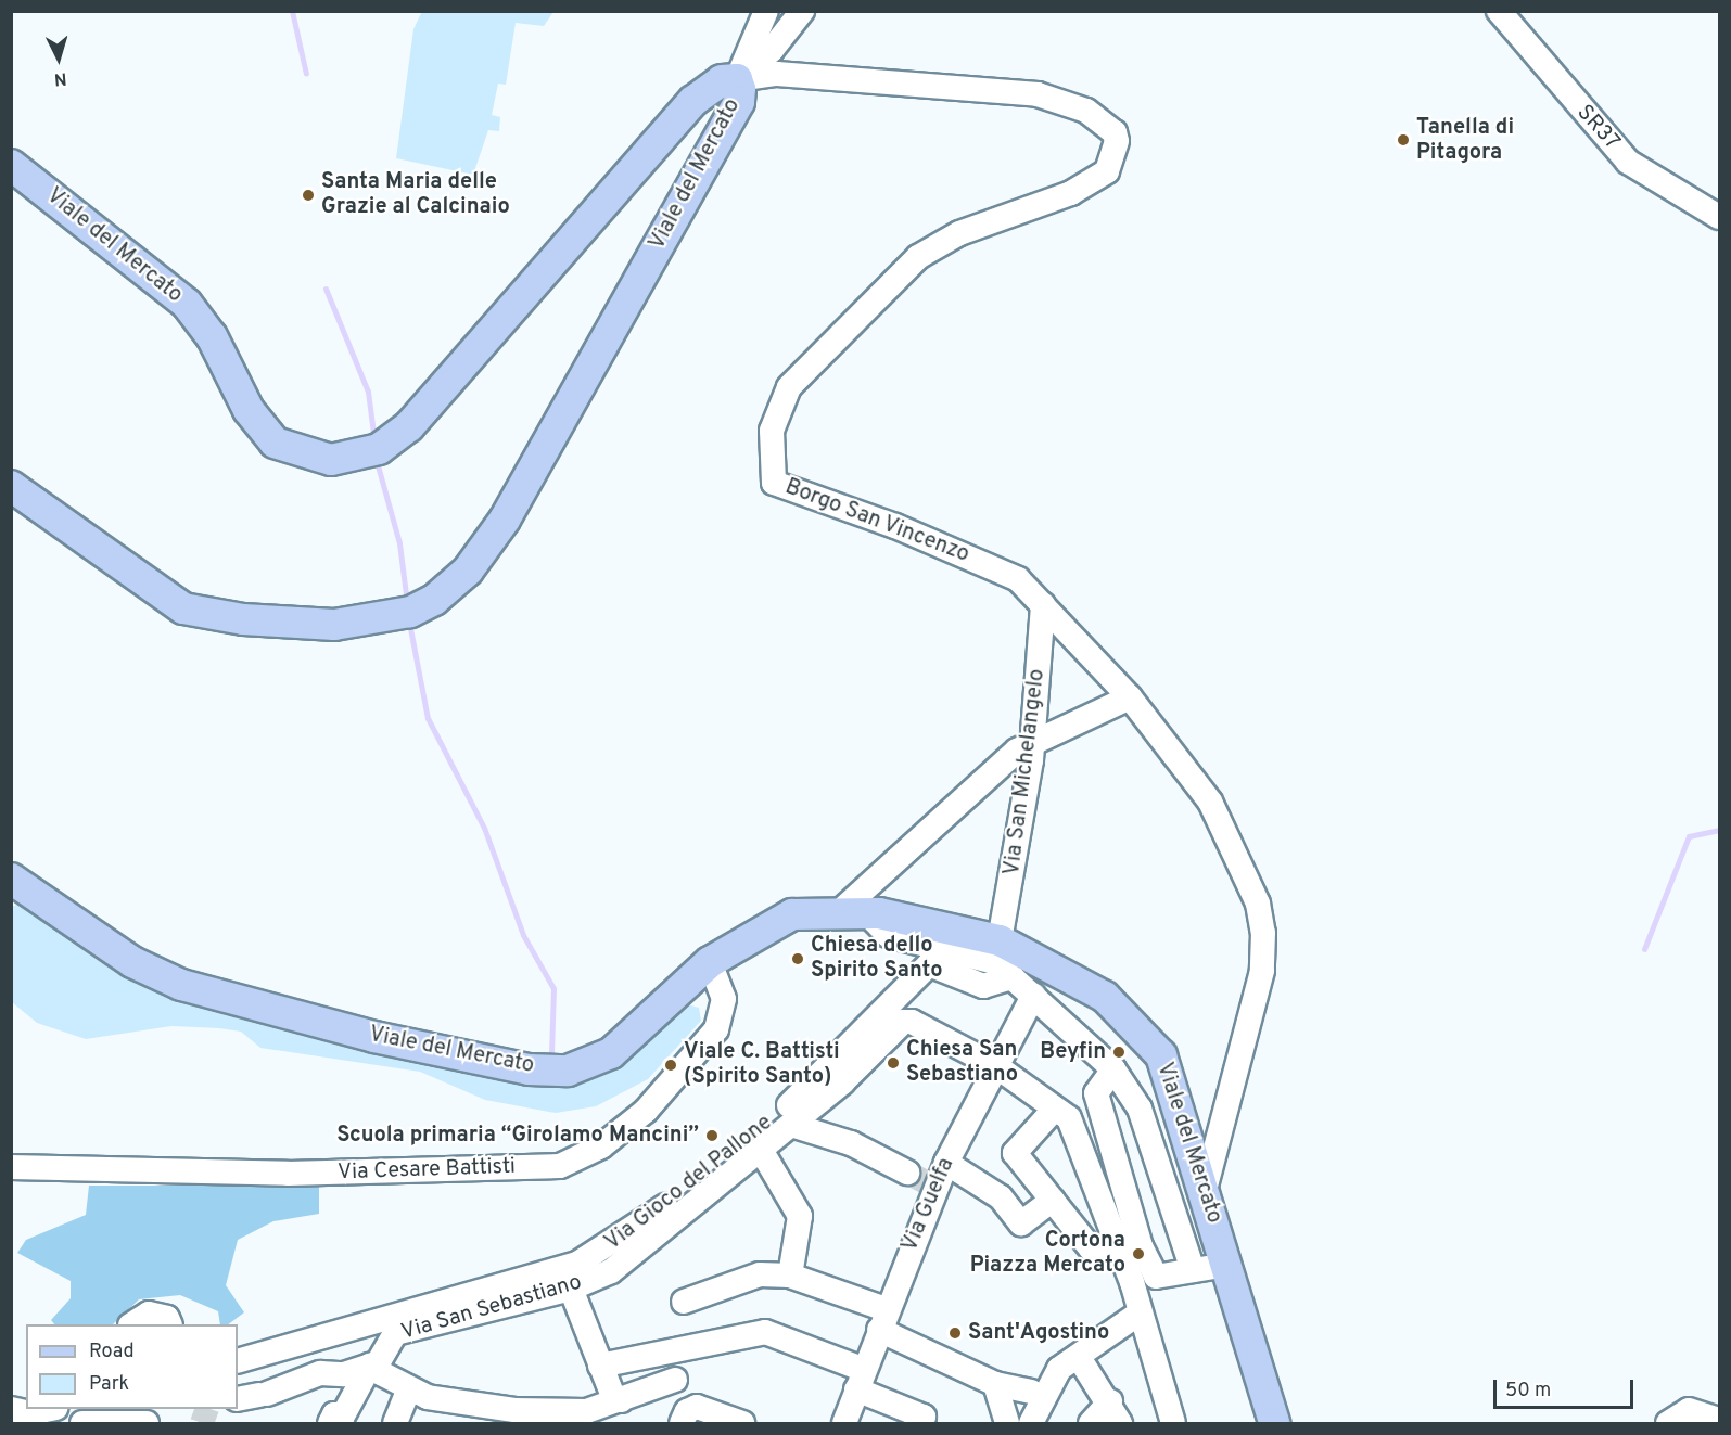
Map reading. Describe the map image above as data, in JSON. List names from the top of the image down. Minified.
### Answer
{"streets":{"main road":["Viale del Mercato"],"street":["SR37","Borgo San Vincenzo","Via San Michelangelo","Via Cesare Battisti","Via Gioco del Pallone","Via Guelfa","Via San Sebastiano"]},"crossings":[["Viale del Mercato","Borgo San Vincenzo"],["Viale del Mercato","Via San Michelangelo"],["Viale del Mercato","Via Cesare Battisti"],["Borgo San Vincenzo","Via San Michelangelo"],["Via Guelfa","Via San Sebastiano"]],"places":["Tanella di Pitagora","Santa Maria delle Grazie al Calcinaio","Chiesa dello Spirito Santo","Beyfin","Chiesa San Sebastiano","Viale C. Battisti (Spirito Santo)","Scuola primaria “Girolamo Mancini”","Cortona Piazza Mercato","Sant'Agostino"],"legend":["Road","Park"],"scale_bar":"50 m","north":"bottom"}
